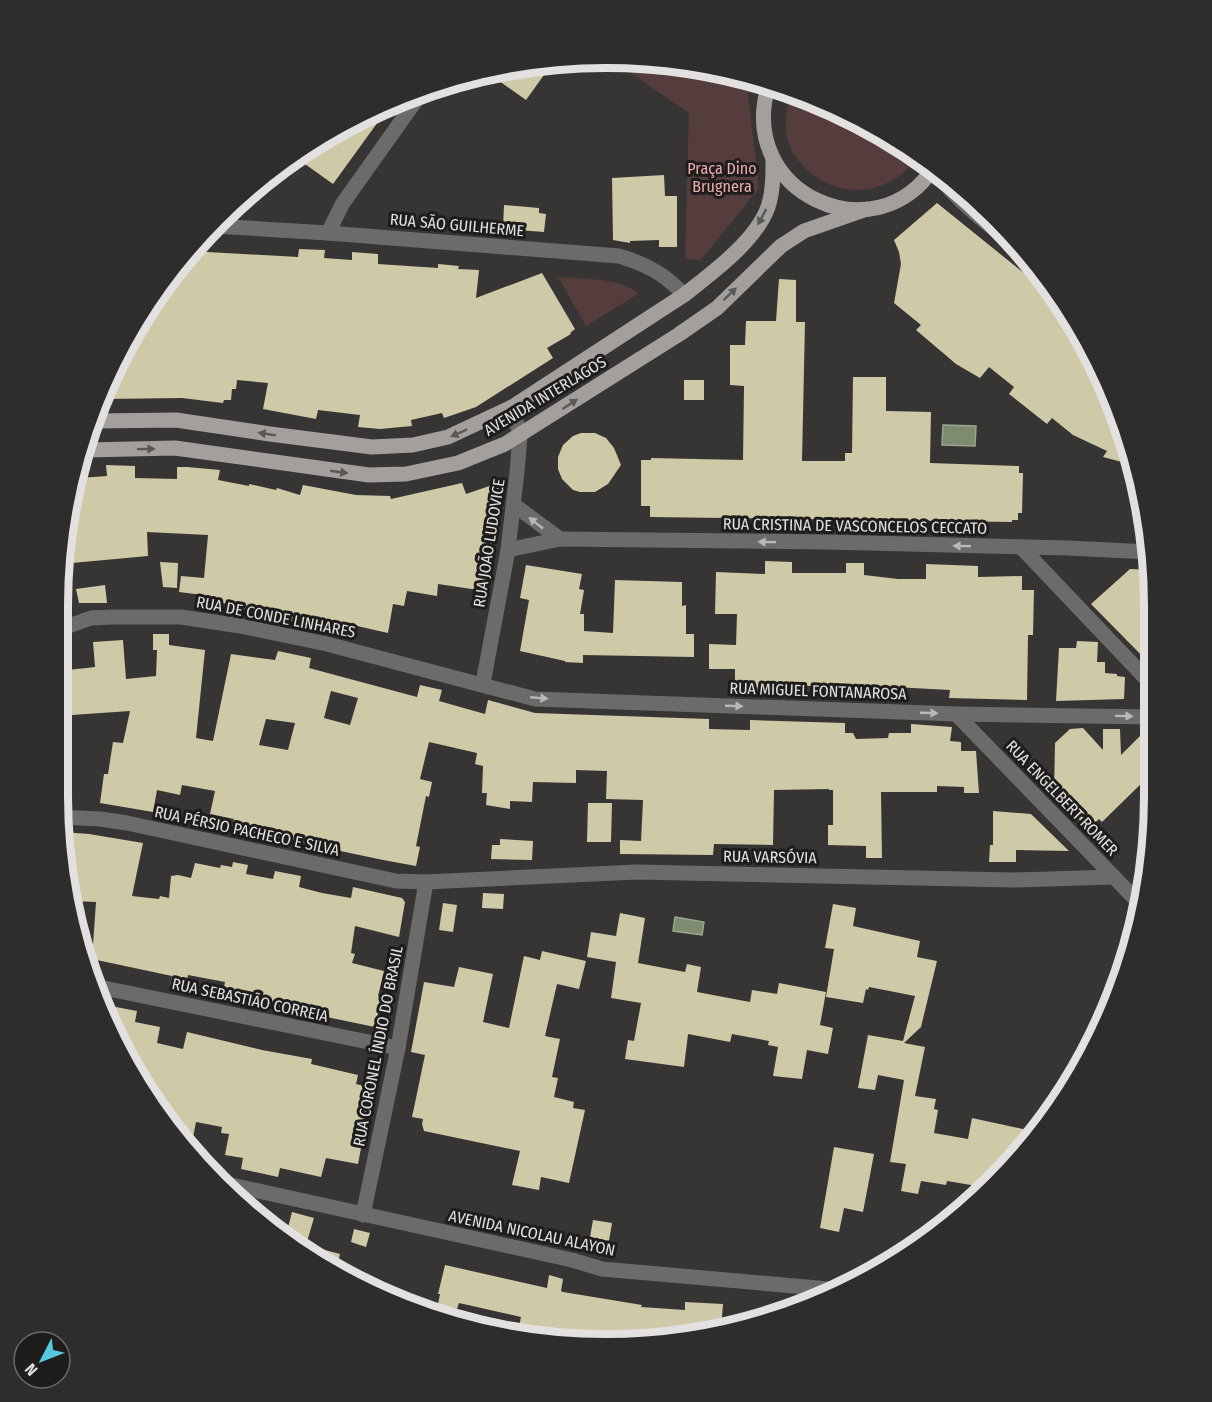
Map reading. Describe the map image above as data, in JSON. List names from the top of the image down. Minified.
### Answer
{"streets":{"main road":["AVENIDA INTERLAGOS"],"street":["RUA SÃO GUILHERME","RUA CRISTINA DE VASCONCELOS CECCATO","RUA JOÃO LUDOVICE","RUA DE CONDE LINHARES","RUA MIGUEL FONTANAROSA","RUA ENGELBERT ROMER","RUA PÉRSIO PACHECO E SILVA","RUA VARSÓVIA","RUA SEBASTIÃO CORREIA","RUA CORONEL ÍNDIO DO BRASIL","AVENIDA NICOLAU ALAYON"]},"crossings":[["RUA SÃO GUILHERME","AVENIDA INTERLAGOS"],["AVENIDA INTERLAGOS","RUA JOÃO LUDOVICE"],["RUA CRISTINA DE VASCONCELOS CECCATO","RUA JOÃO LUDOVICE"],["RUA JOÃO LUDOVICE","RUA DE CONDE LINHARES"],["RUA JOÃO LUDOVICE","RUA MIGUEL FONTANAROSA"],["RUA DE CONDE LINHARES","RUA MIGUEL FONTANAROSA"],["RUA MIGUEL FONTANAROSA","RUA ENGELBERT ROMER"],["RUA ENGELBERT ROMER","RUA VARSÓVIA"],["RUA PÉRSIO PACHECO E SILVA","RUA VARSÓVIA"],["RUA PÉRSIO PACHECO E SILVA","RUA CORONEL ÍNDIO DO BRASIL"],["RUA VARSÓVIA","RUA CORONEL ÍNDIO DO BRASIL"],["RUA SEBASTIÃO CORREIA","RUA CORONEL ÍNDIO DO BRASIL"],["RUA CORONEL ÍNDIO DO BRASIL","AVENIDA NICOLAU ALAYON"]],"one_way":["RUA CRISTINA DE VASCONCELOS CECCATO","RUA MIGUEL FONTANAROSA"],"parks":["Praça Dino Brugnera"],"north":"bottom left"}
